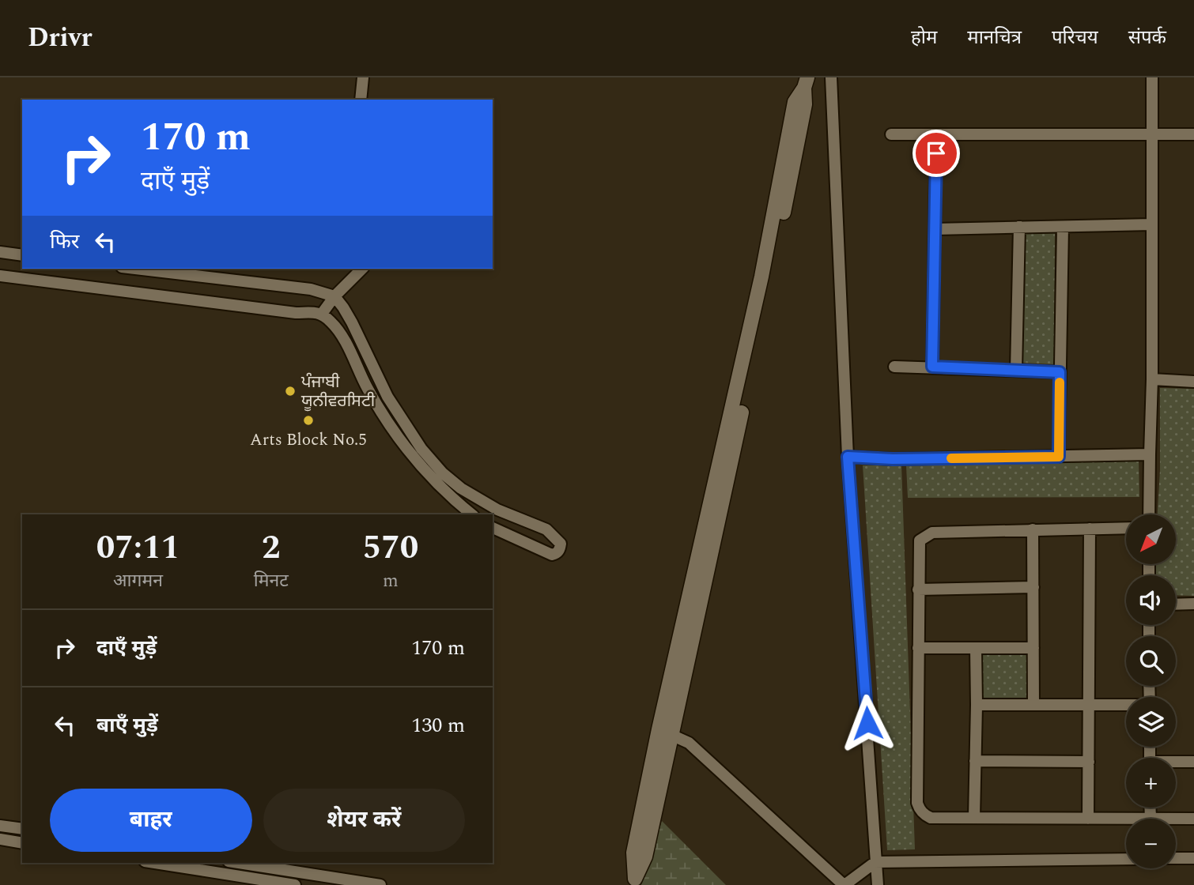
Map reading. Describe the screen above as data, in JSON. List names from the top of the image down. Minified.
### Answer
{"places":["ਪੰਜਾਬੀ ਯੂਨੀਵਰਸਿਟੀ","Arts Block No.5"],"north":"bottom left","page":{"header":"Drivr","nav":["होम","मानचित्र","परिचय","संपर्क"],"turn":["170 m","दाएँ मुड़ें"],"then":"फिर","map_buttons":["+","−"],"eta":["07:11","आगमन","2","मिनट","570","m"],"list":[{"name":"दाएँ मुड़ें","value":"170 m"},{"name":"बाएँ मुड़ें","value":"130 m"}],"buttons":["बाहर","शेयर करें"]}}
